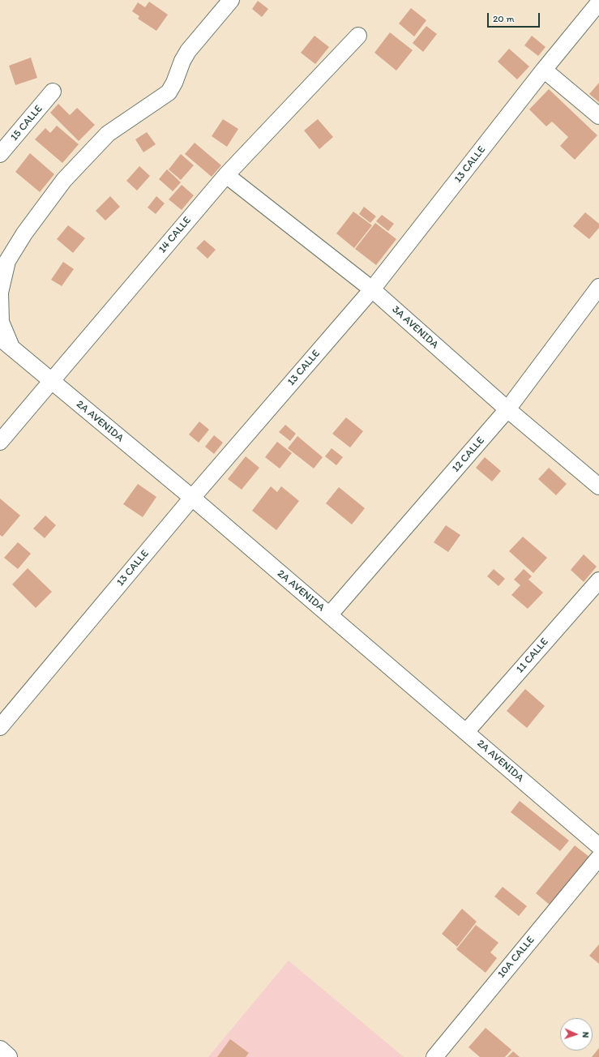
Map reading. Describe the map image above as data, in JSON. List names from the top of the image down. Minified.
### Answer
{"streets":{"street":["15 CALLE","13 CALLE","14 CALLE","3A AVENIDA","2A AVENIDA","12 CALLE","11 CALLE","10A CALLE"]},"crossings":[["13 CALLE","3A AVENIDA"],["13 CALLE","2A AVENIDA"],["14 CALLE","3A AVENIDA"],["14 CALLE","2A AVENIDA"],["3A AVENIDA","12 CALLE"],["2A AVENIDA","12 CALLE"],["2A AVENIDA","11 CALLE"]],"scale_bar":"20 m","north":"right"}
